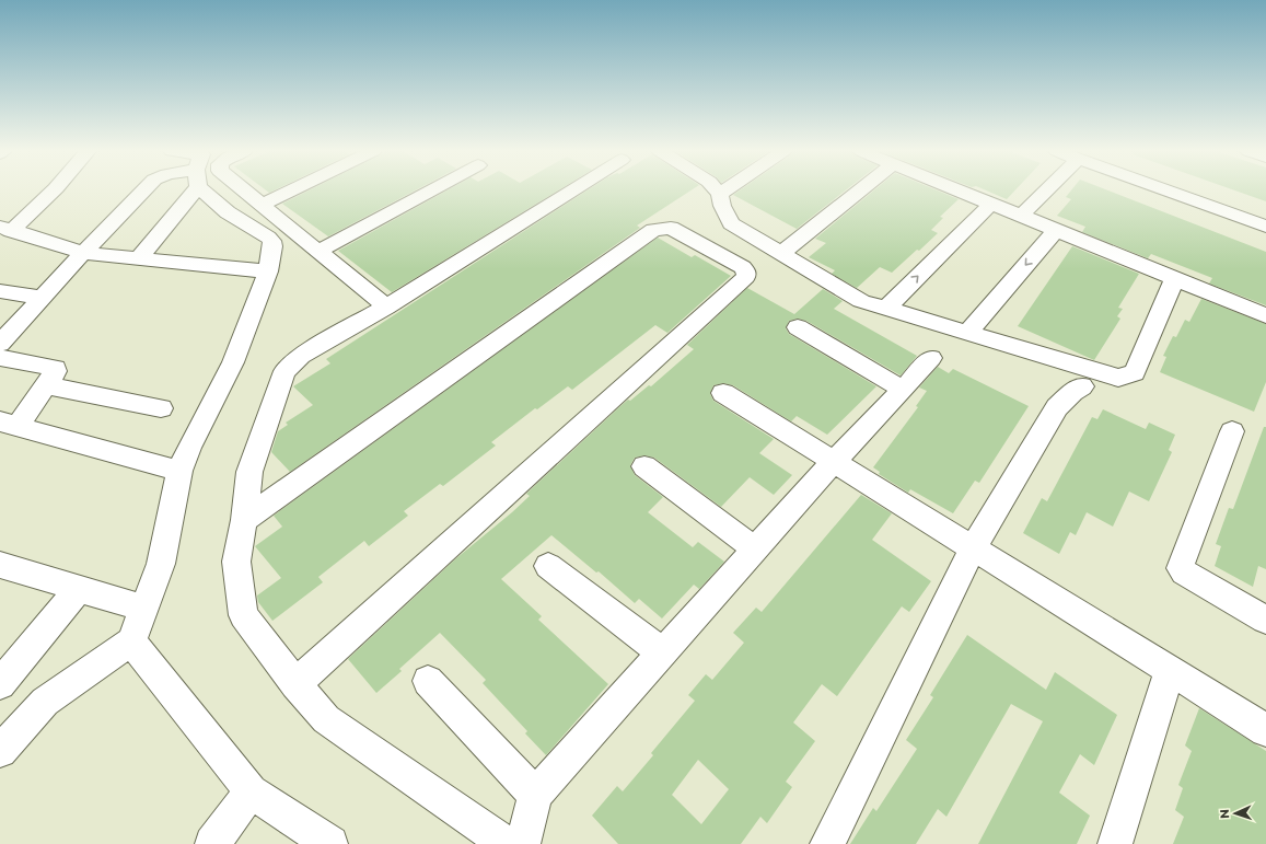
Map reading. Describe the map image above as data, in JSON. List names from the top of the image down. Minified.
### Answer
{"north":"left"}
